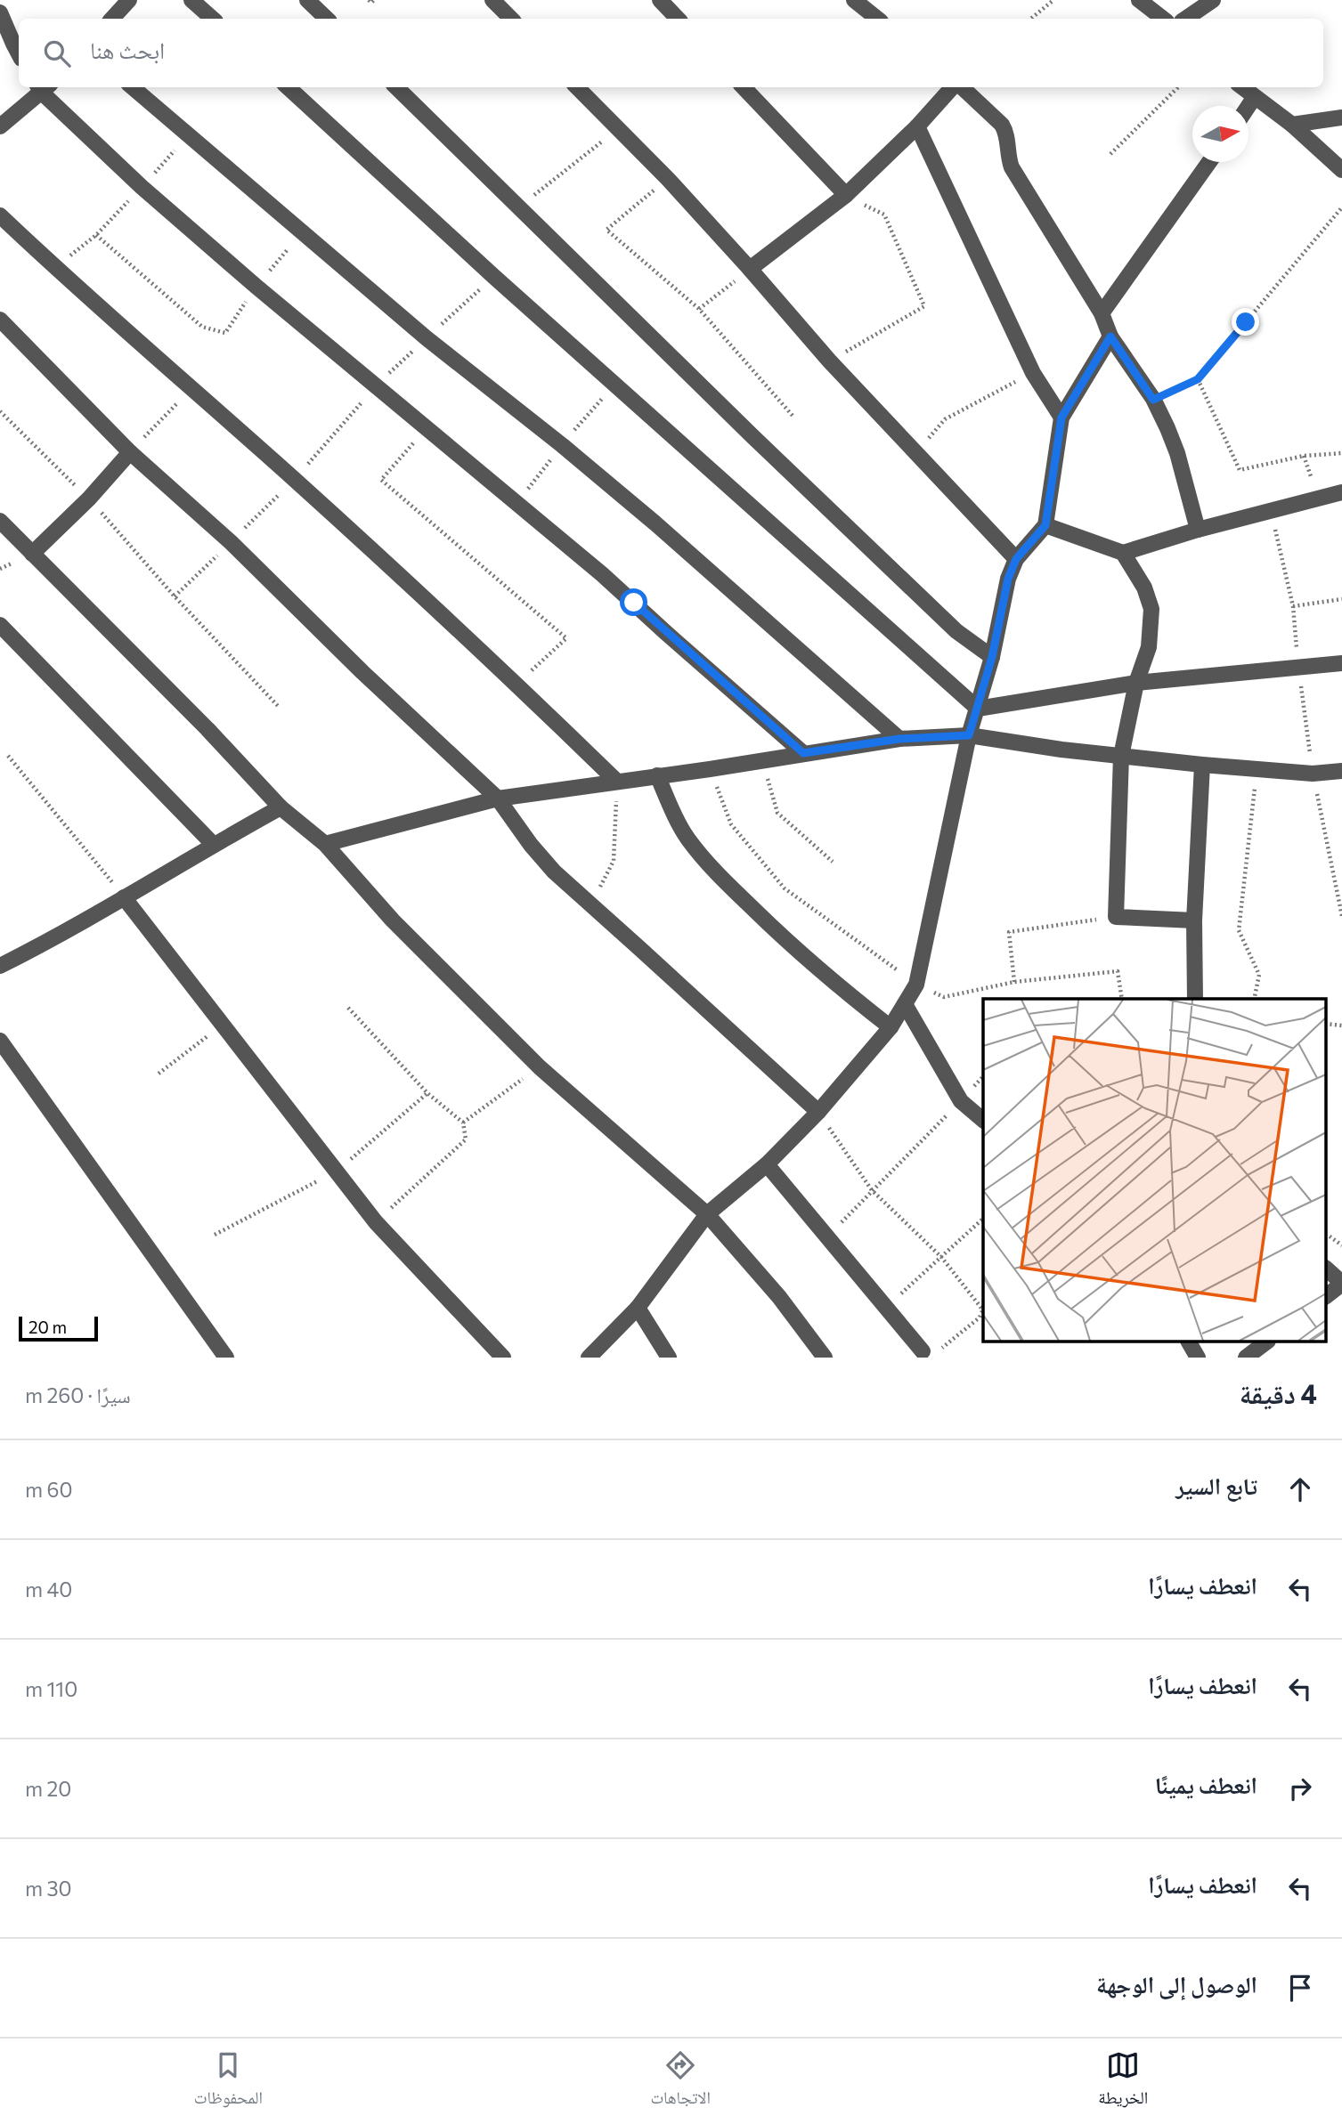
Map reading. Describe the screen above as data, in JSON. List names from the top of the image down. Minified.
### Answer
{"scale_bar":"20 m","north":"right","page":{"search":"ابحث هنا","scale":"20 m","heading":["4 دقيقة","سيرًا · 260 m"],"list":[["تابع السير","60 m"],["انعطف يسارًا","40 m"],["انعطف يسارًا","110 m"],["انعطف يمينًا","20 m"],["انعطف يسارًا","30 m"],"الوصول إلى الوجهة"],"nav":["الخريطة","الاتجاهات","المحفوظات"]}}
